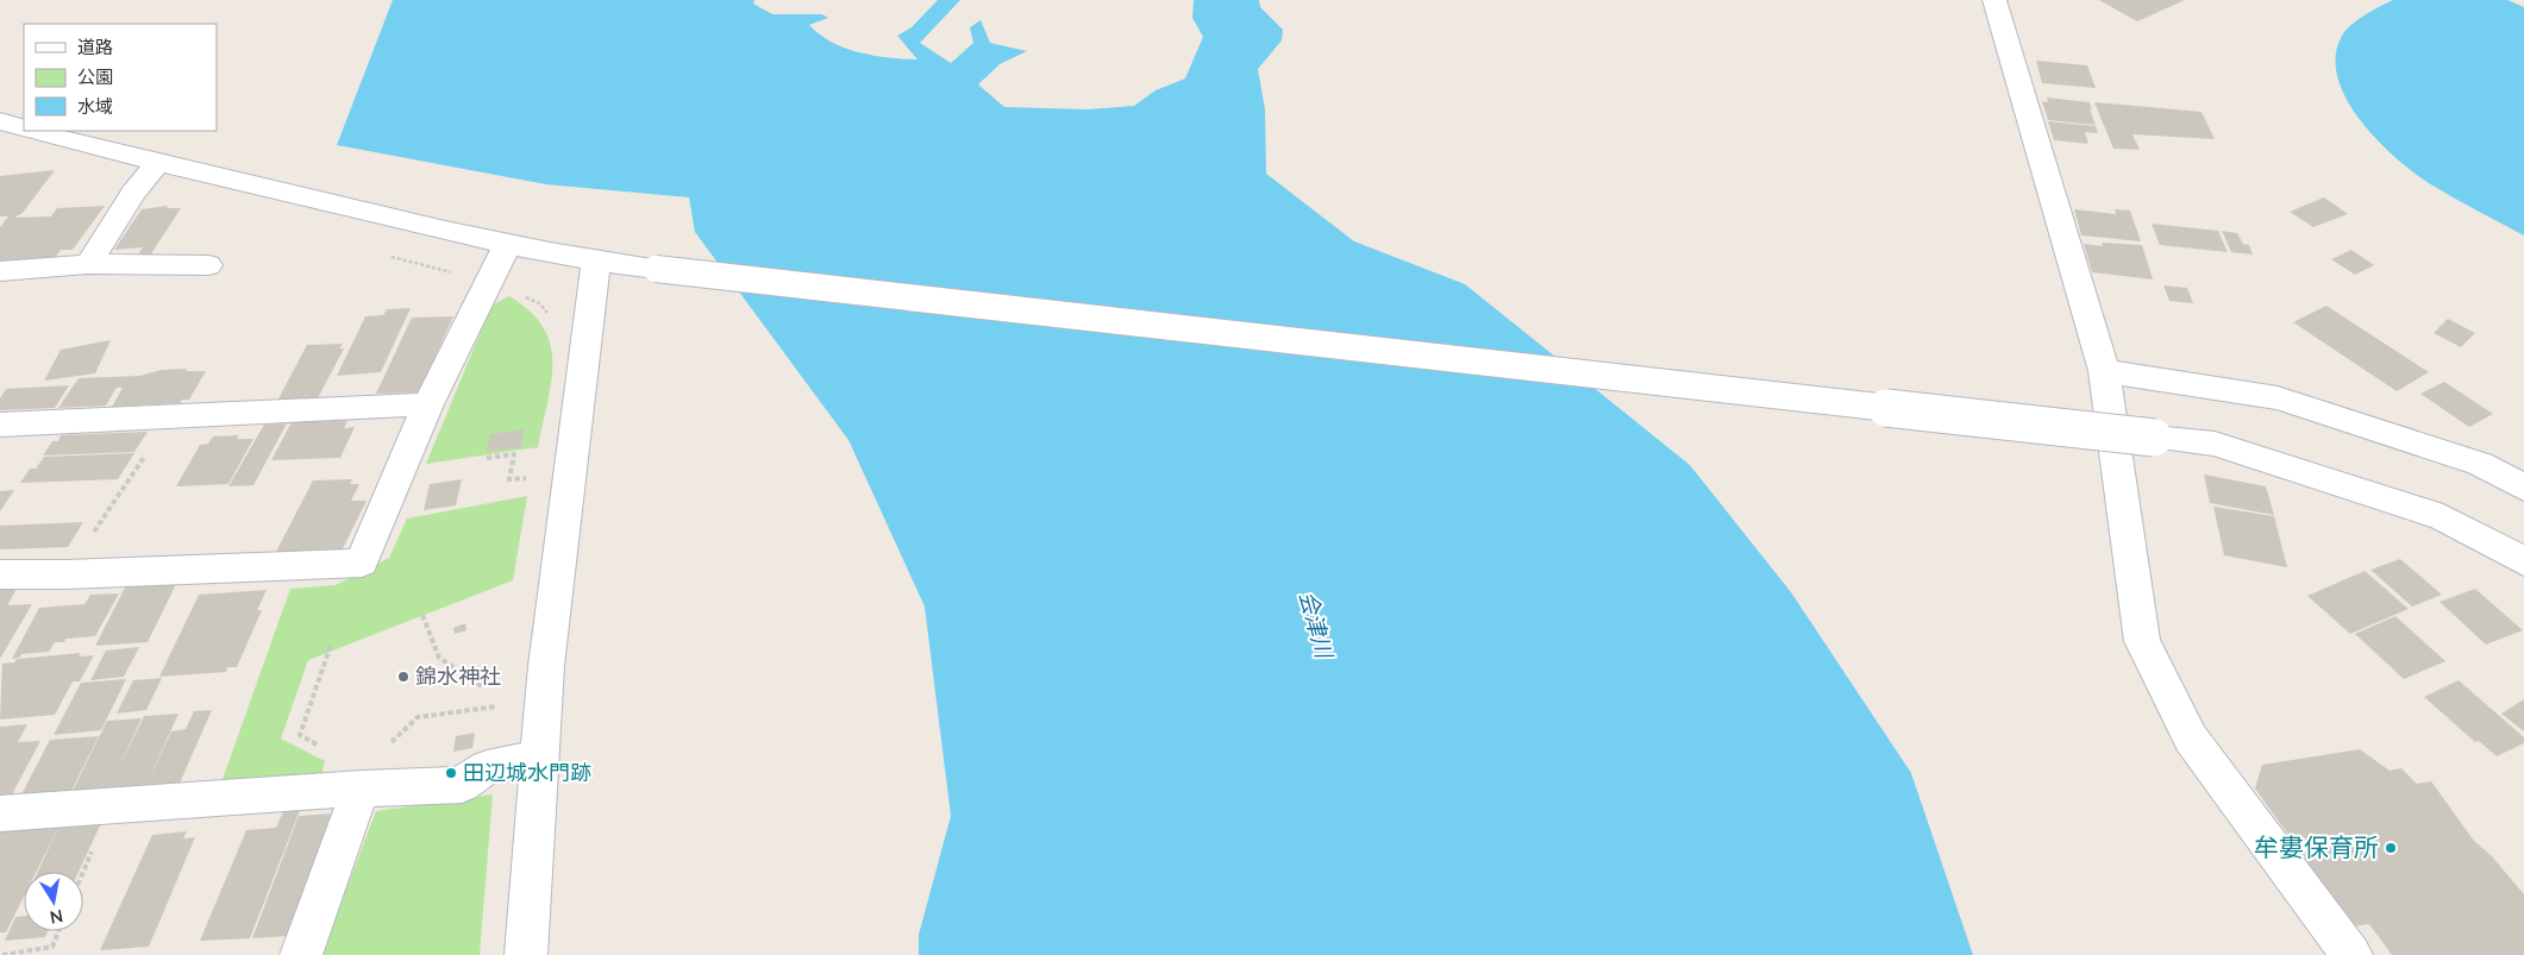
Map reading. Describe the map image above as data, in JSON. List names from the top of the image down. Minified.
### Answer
{"water":["会津川"],"places":["錦水神社","田辺城水門跡","牟婁保育所"],"legend":["道路","公園","水域"],"north":"bottom"}
